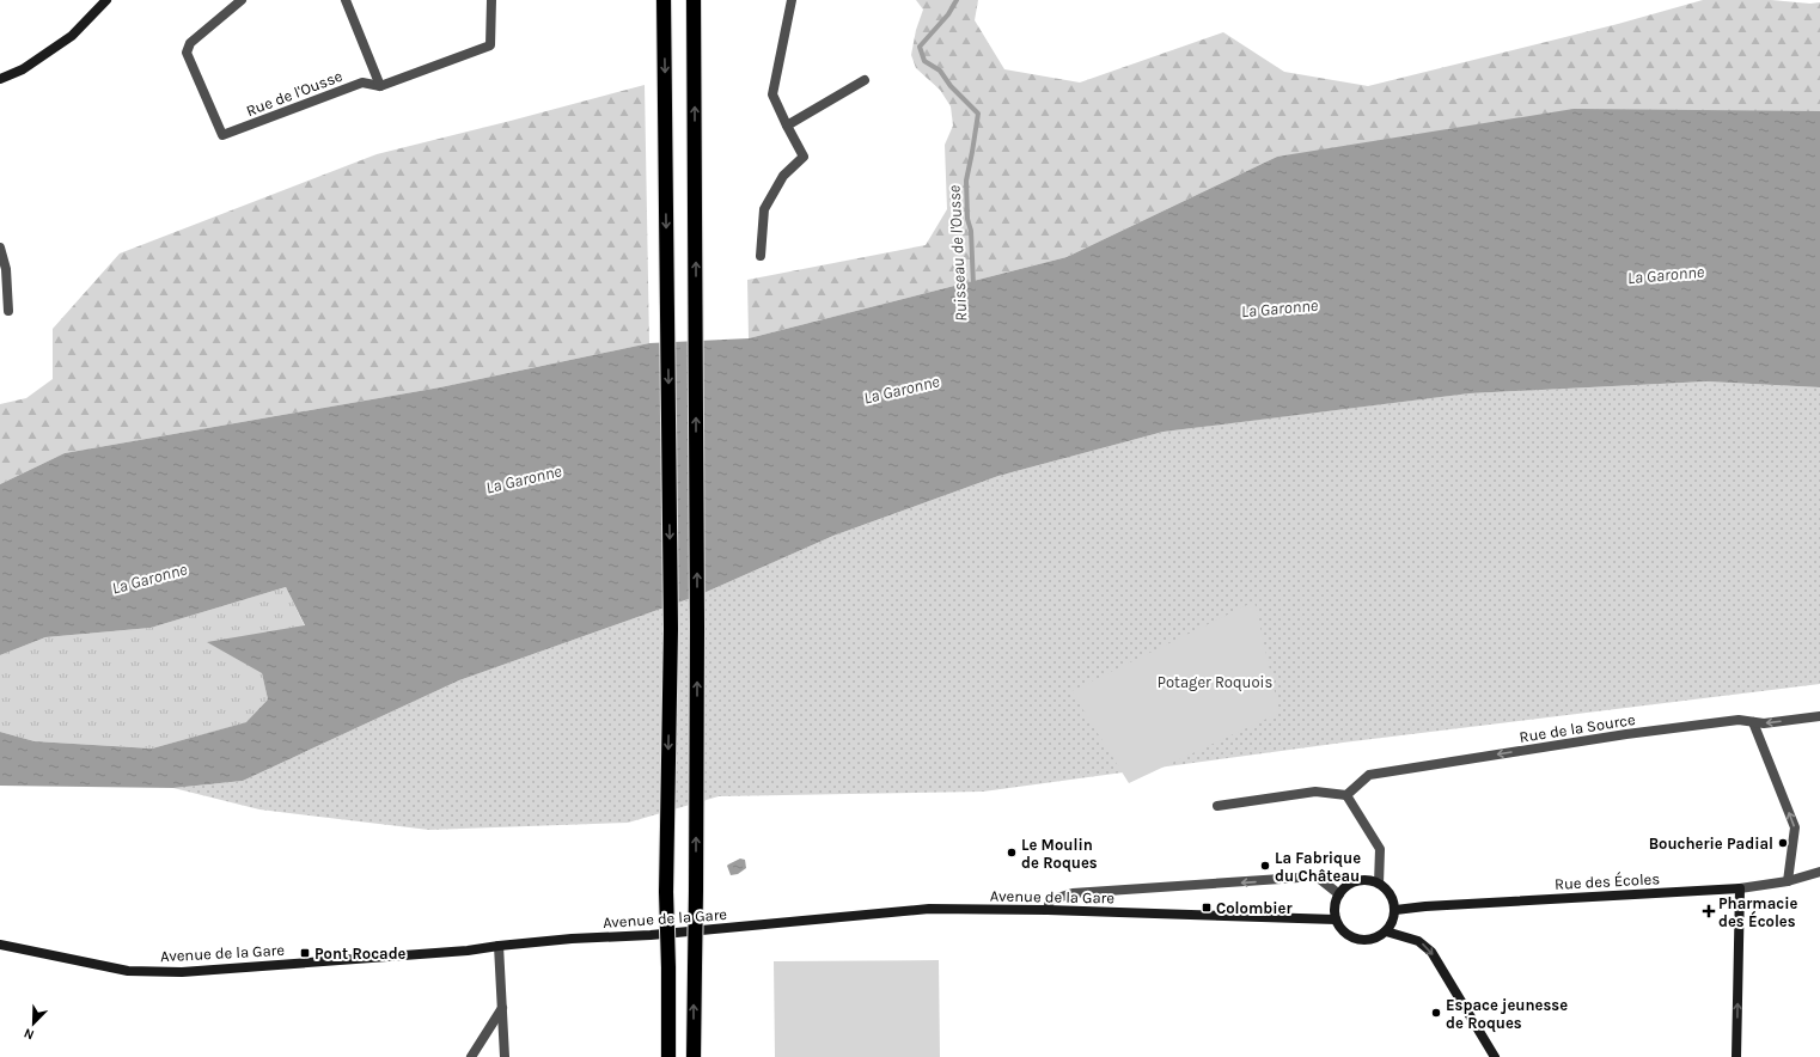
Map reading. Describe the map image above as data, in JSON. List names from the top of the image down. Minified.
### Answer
{"streets":{"street":["Rue de l'Ousse","Rue de la Source","Rue des Écoles","Avenue de la Gare"]},"crossings":[["Rue des Écoles","Avenue de la Gare"]],"one_way":["Rue de la Source"],"water":["Ruisseau de l'Ousse","La Garonne"],"parks":["Potager Roquois"],"places":{"other":["Boucherie Padial","Le Moulin de Roques","La Fabrique du Château","Espace jeunesse de Roques"],"transit":["Colombier","Pont Rocade"],"health":["Pharmacie des Écoles"]},"north":"bottom left"}
